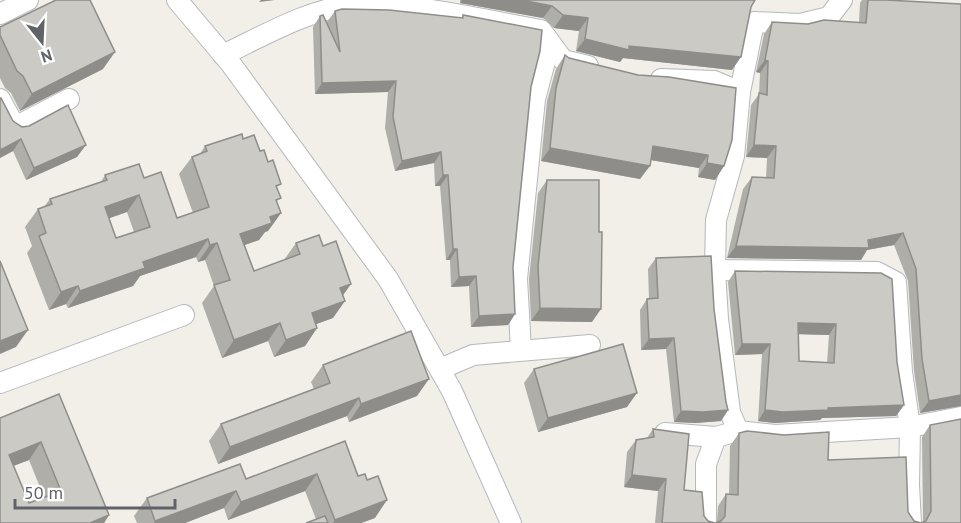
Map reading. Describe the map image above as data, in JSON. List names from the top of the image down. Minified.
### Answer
{"scale_bar":"50 m","north":"bottom"}
